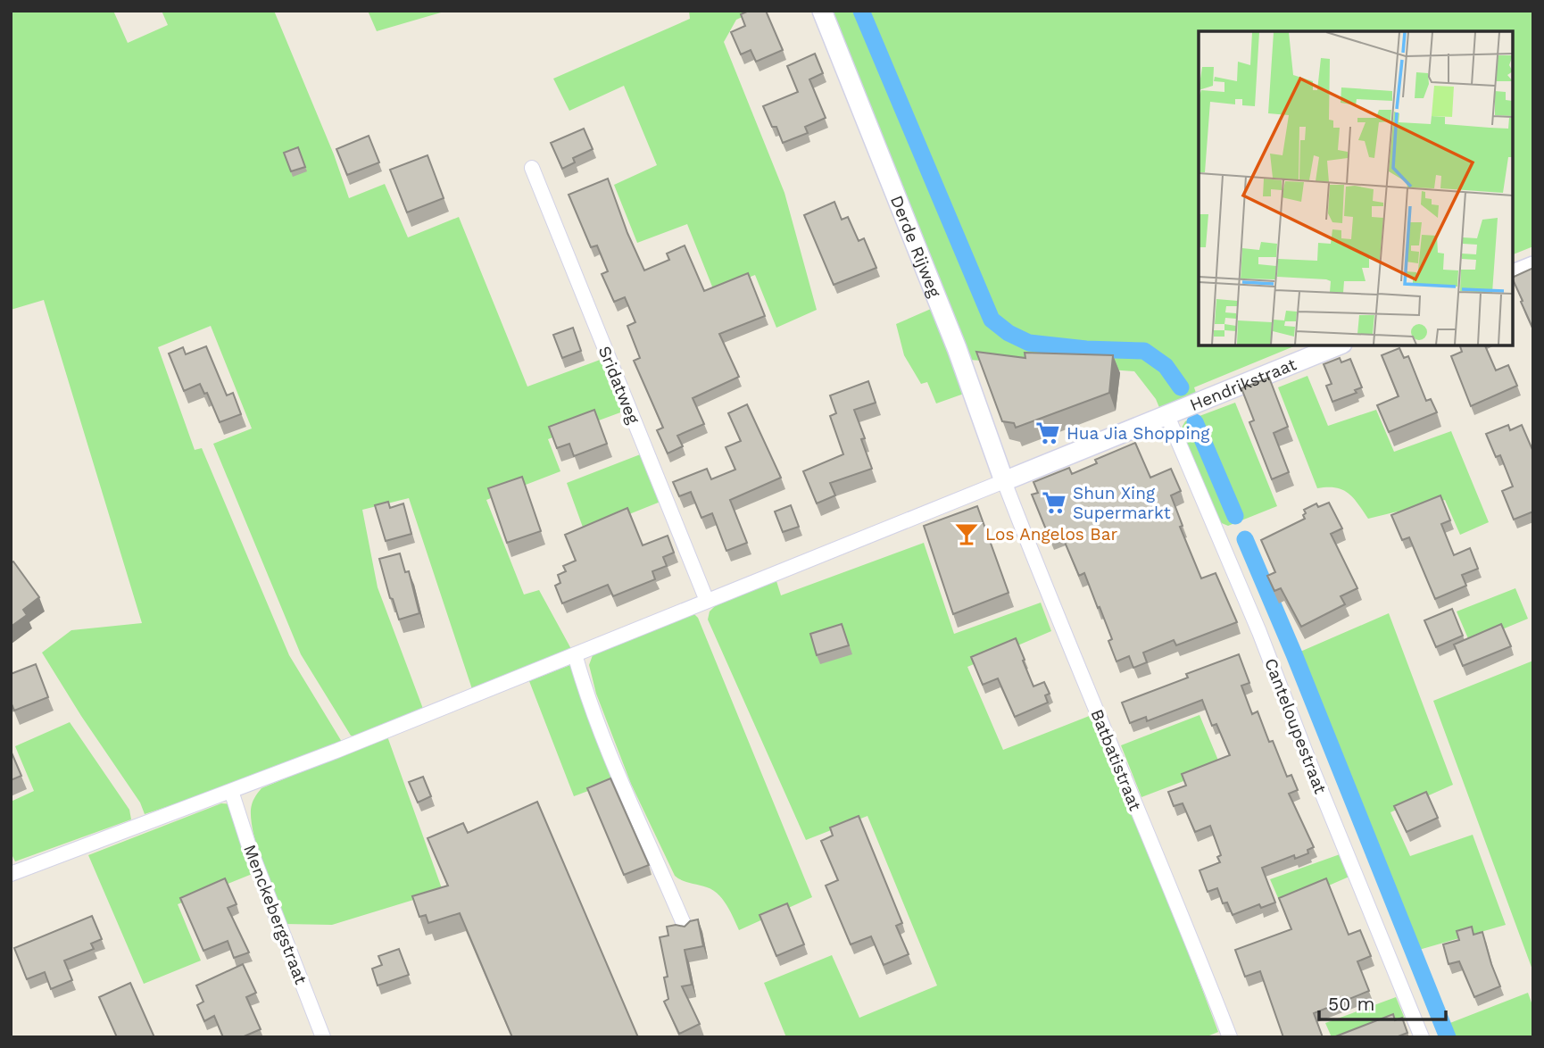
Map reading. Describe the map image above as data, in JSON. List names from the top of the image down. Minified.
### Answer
{"streets":{"street":["Derde Rijweg","Sridatweg","Hendrikstraat","Canteloupestraat","Batbatistraat","Menckebergstraat"]},"crossings":[["Derde Rijweg","Hendrikstraat"],["Derde Rijweg","Batbatistraat"],["Hendrikstraat","Canteloupestraat"],["Hendrikstraat","Batbatistraat"]],"places":{"supermarket":["Hua Jia Shopping","Shun Xing Supermarkt"],"bar":["Los Angelos Bar"]},"scale_bar":"50 m"}
